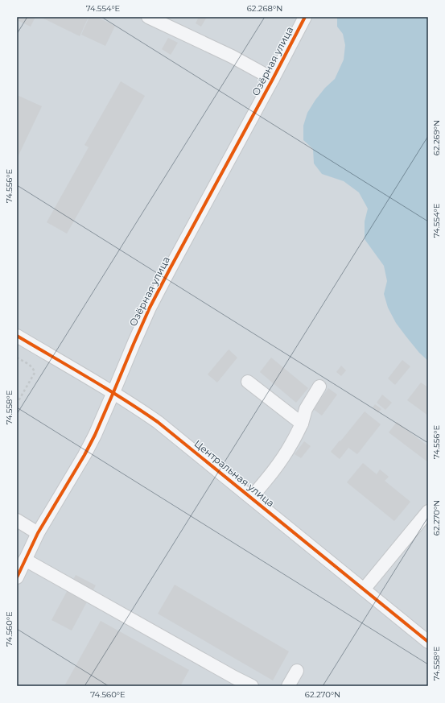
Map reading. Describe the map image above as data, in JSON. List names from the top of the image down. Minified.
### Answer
{"streets":{"street":["Озёрная улица","Центральная улица"]},"crossings":[["Озёрная улица","Центральная улица"]],"coordinates":["74.554°E","62.268°N","62.269°N","74.556°E","74.558°E","62.270°N","74.560°E"]}
